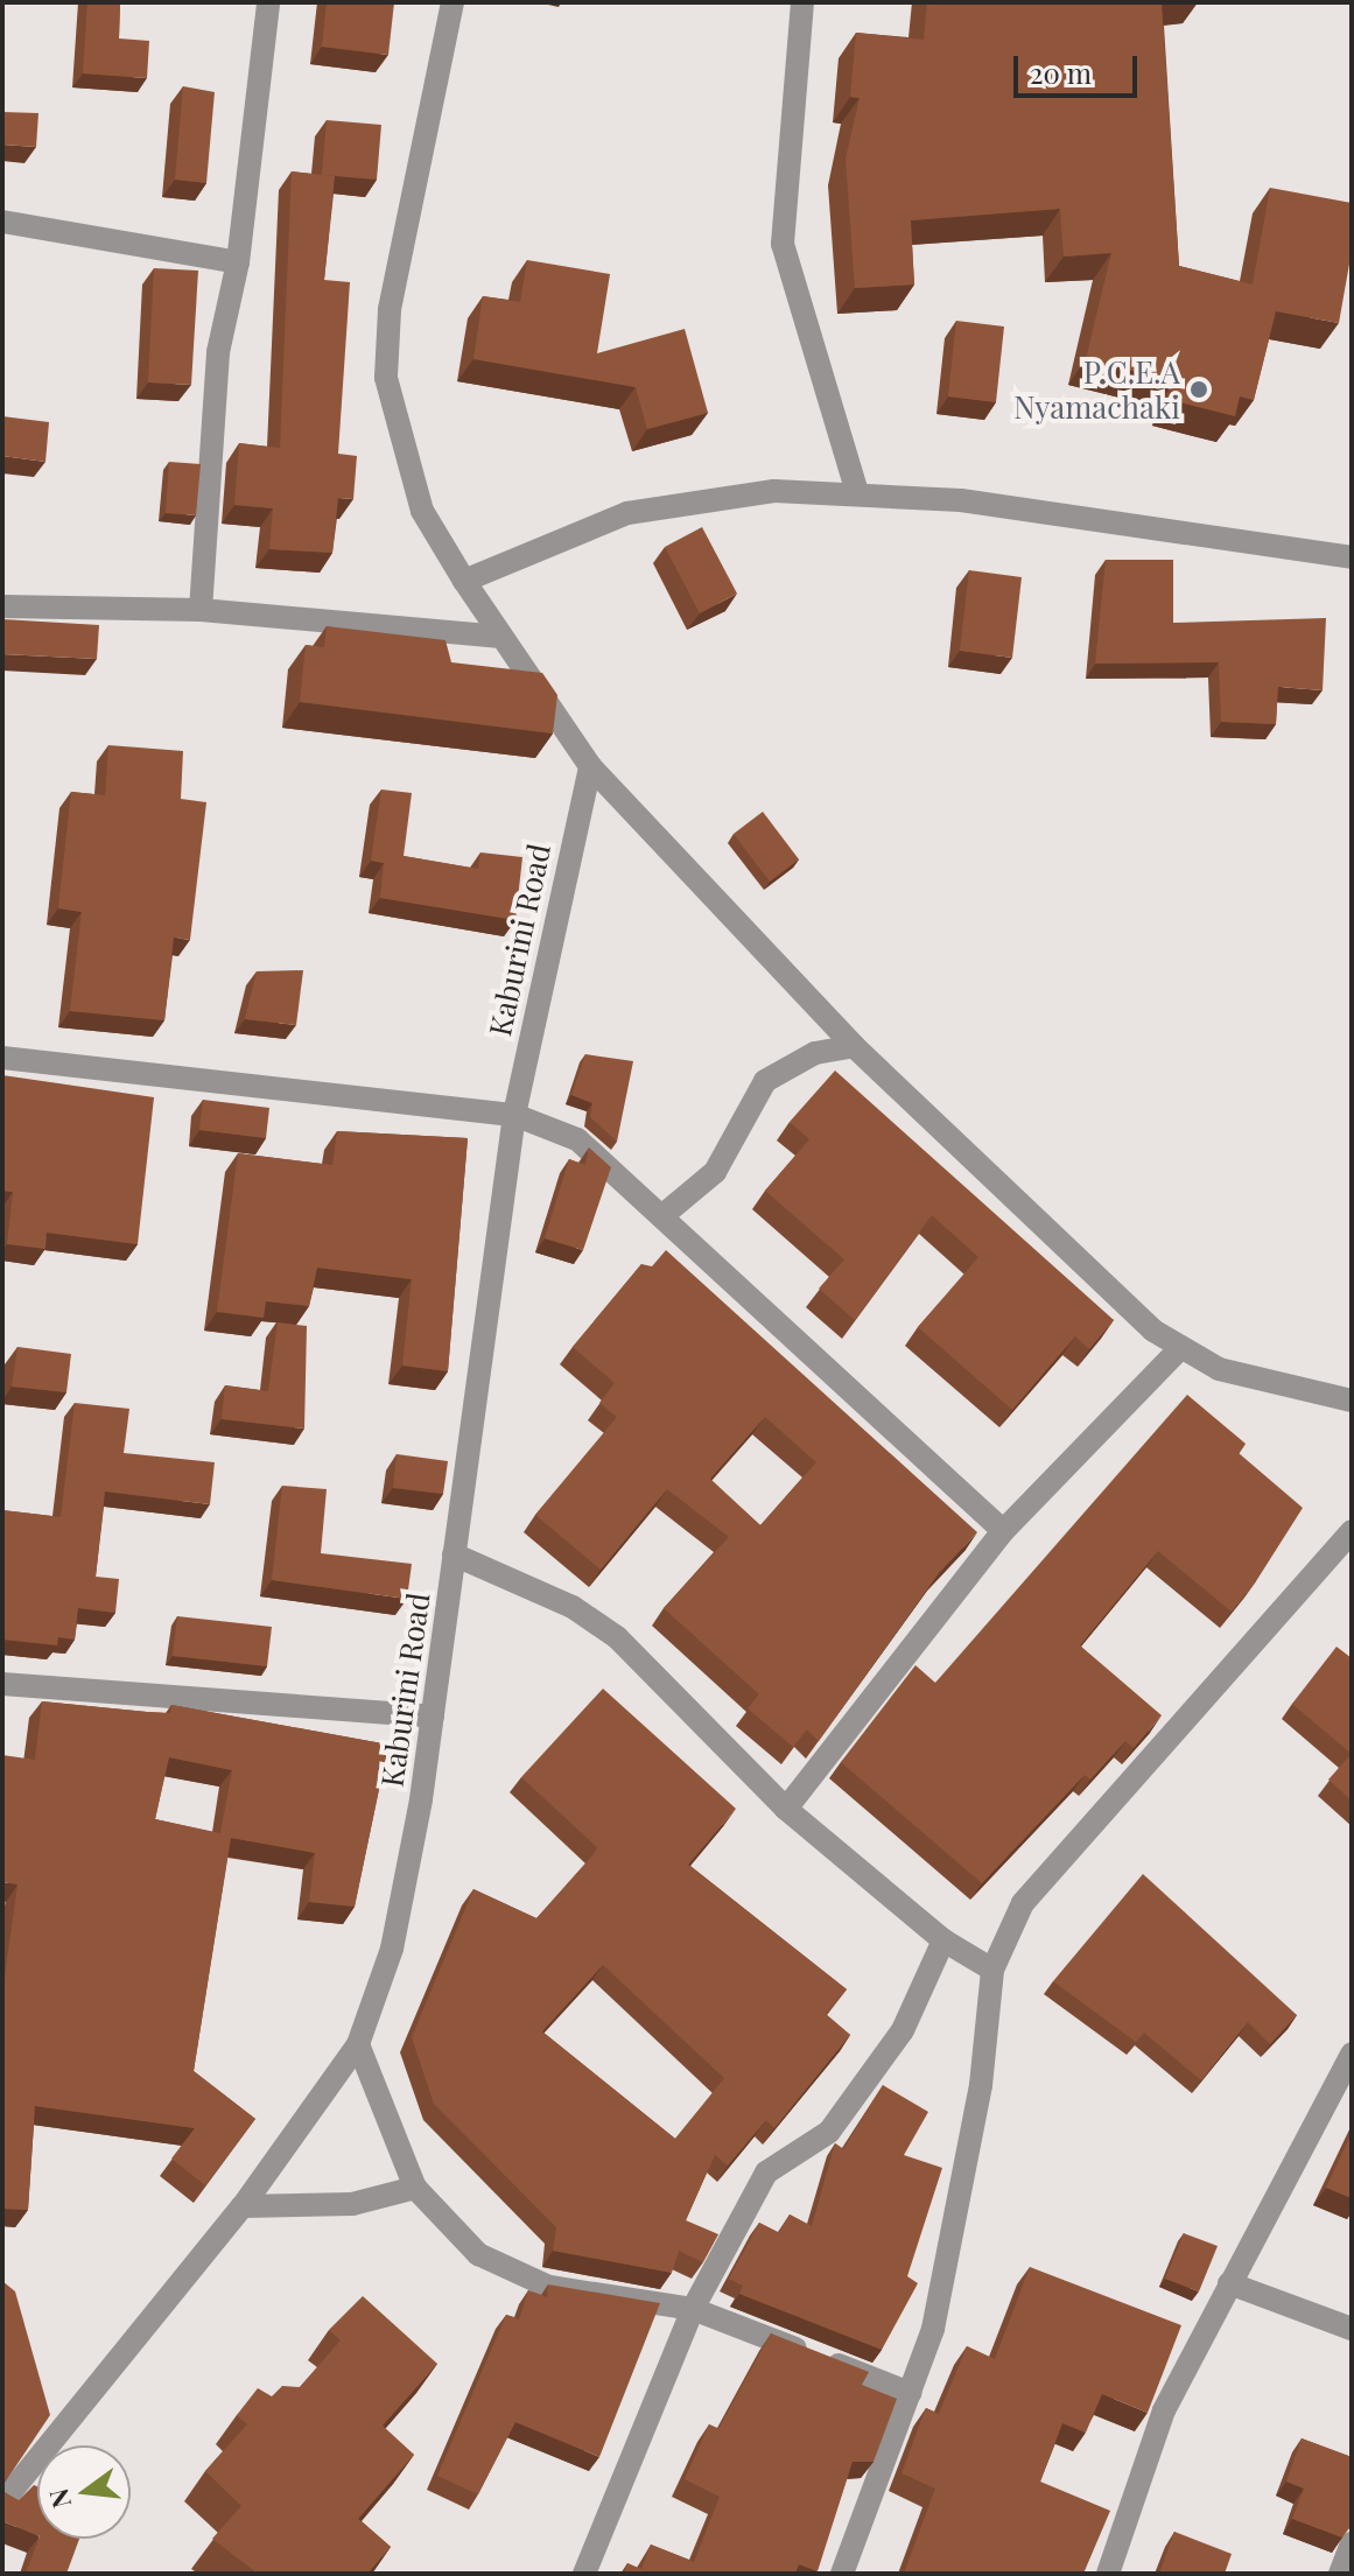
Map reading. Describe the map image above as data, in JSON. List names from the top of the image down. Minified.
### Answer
{"streets":{"street":["Kaburini Road"]},"places":["P.C.E.A Nyamachaki"],"scale_bar":"20 m","north":"left"}
